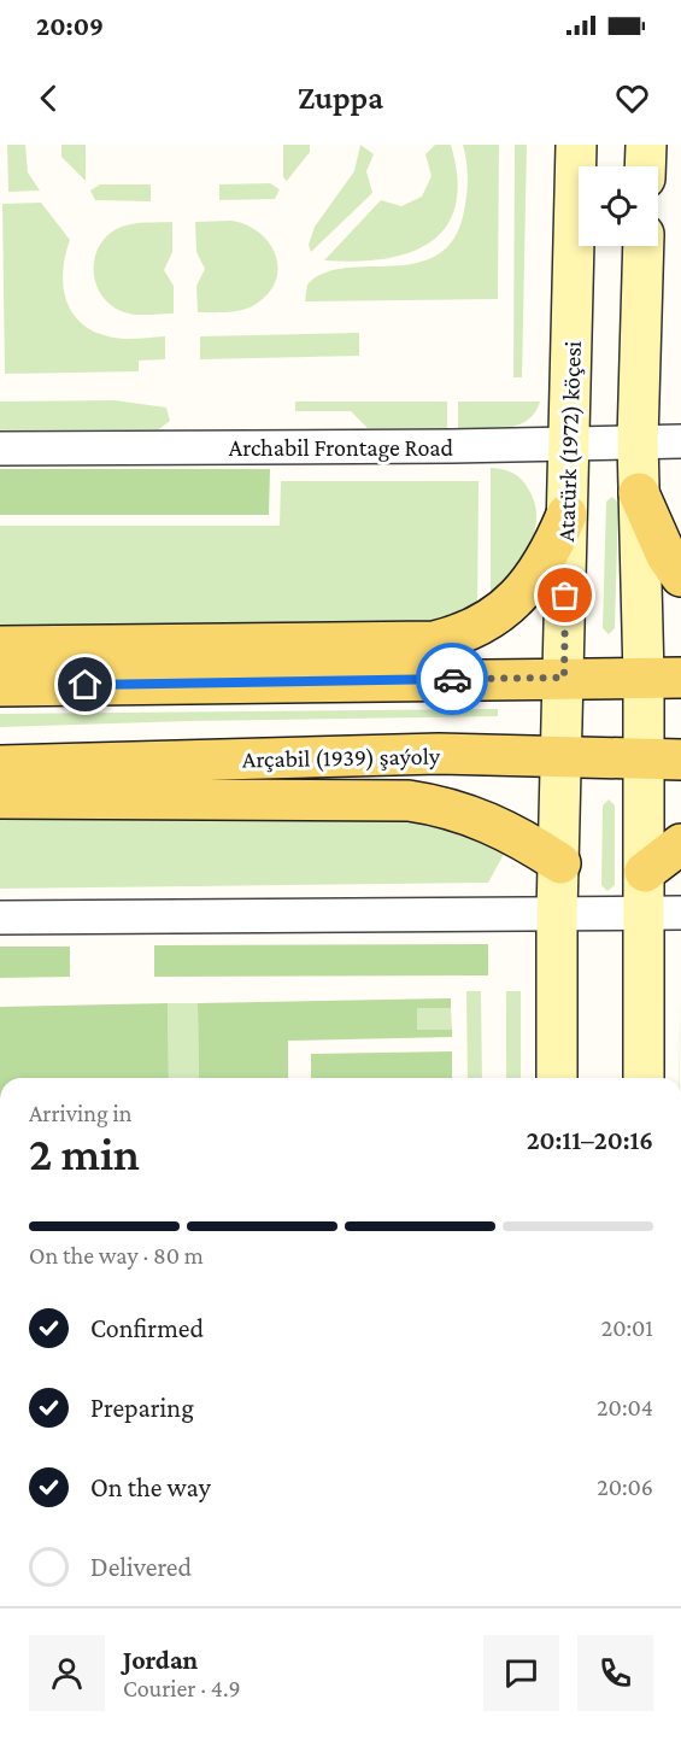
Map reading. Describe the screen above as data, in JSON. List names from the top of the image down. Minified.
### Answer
{"streets":{"main road":["Atatürk (1972) köçesi","Arçabil (1939) şaýoly"],"street":["Archabil Frontage Road"]},"crossings":[["Atatürk (1972) köçesi","Archabil Frontage Road"],["Atatürk (1972) köçesi","Arçabil (1939) şaýoly"]],"page":{"status":"20:09","header":"Zuppa","heading":["2 min","Arriving in","20:11–20:16"],"panel":["Jordan","Courier · 4.9"],"bar":"On the way · 80 m","list":[["Confirmed","20:01"],["Preparing","20:04"],["On the way","20:06"],"Delivered"]}}
